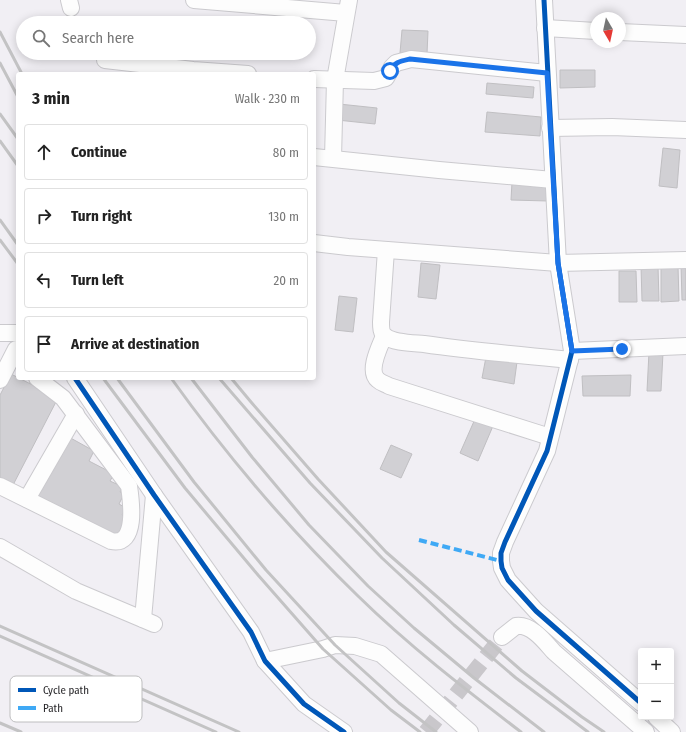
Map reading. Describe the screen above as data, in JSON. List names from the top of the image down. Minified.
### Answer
{"legend":["Cycle path","Path"],"north":"bottom","page":{"search":"Search here","heading":["3 min","Walk · 230 m"],"list":[["Continue","80 m"],["Turn right","130 m"],["Turn left","20 m"],"Arrive at destination"],"map_buttons":["+","−"]}}
